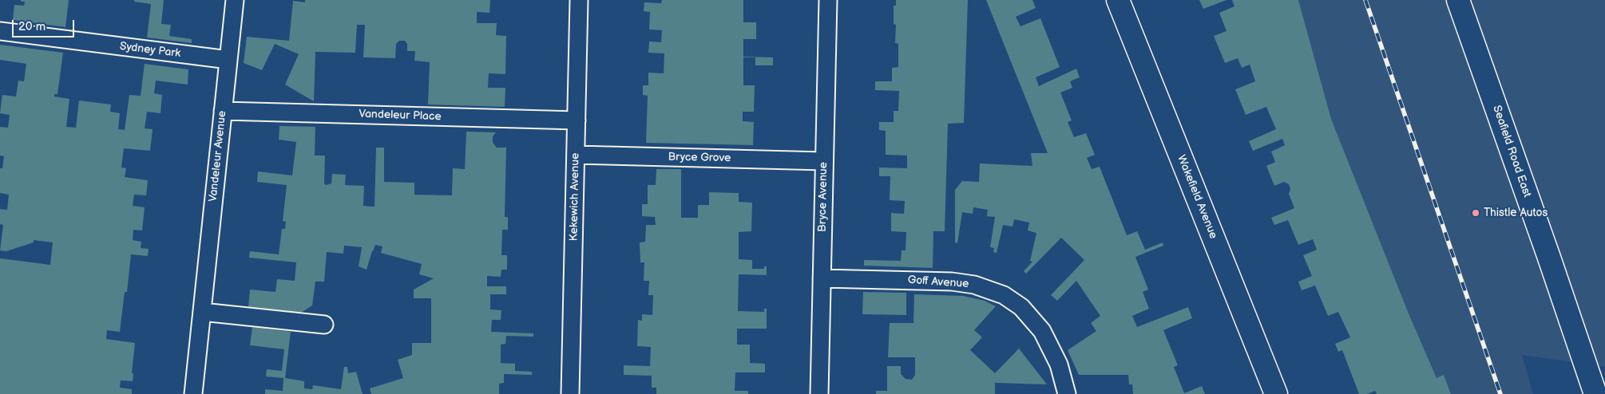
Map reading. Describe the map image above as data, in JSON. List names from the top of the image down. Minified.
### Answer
{"streets":{"street":["Sydney Park","Vandeleur Place","Seafield Road East","Vandeleur Avenue","Bryce Grove","Kekewich Avenue","Bryce Avenue","Wakefield Avenue","Goff Avenue"]},"crossings":[["Sydney Park","Vandeleur Avenue"],["Vandeleur Place","Vandeleur Avenue"],["Vandeleur Place","Kekewich Avenue"],["Bryce Grove","Kekewich Avenue"],["Bryce Grove","Bryce Avenue"],["Bryce Avenue","Goff Avenue"]],"places":["Thistle Autos"],"scale_bar":"20 m"}
